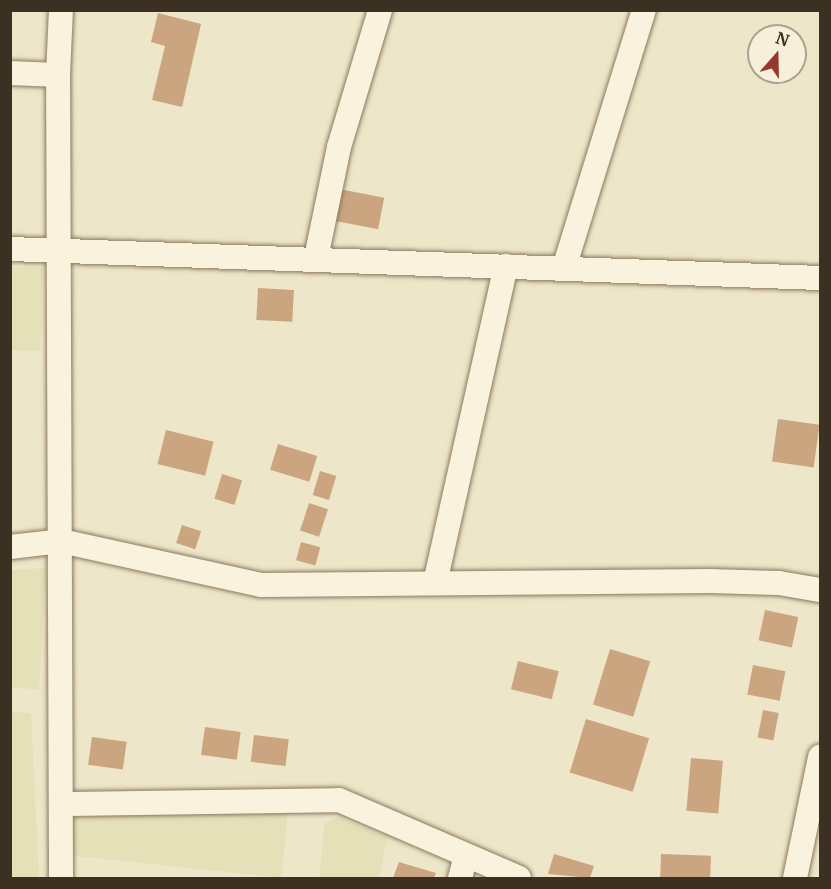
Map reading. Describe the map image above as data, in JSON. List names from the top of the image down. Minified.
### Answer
{"north":"top"}
